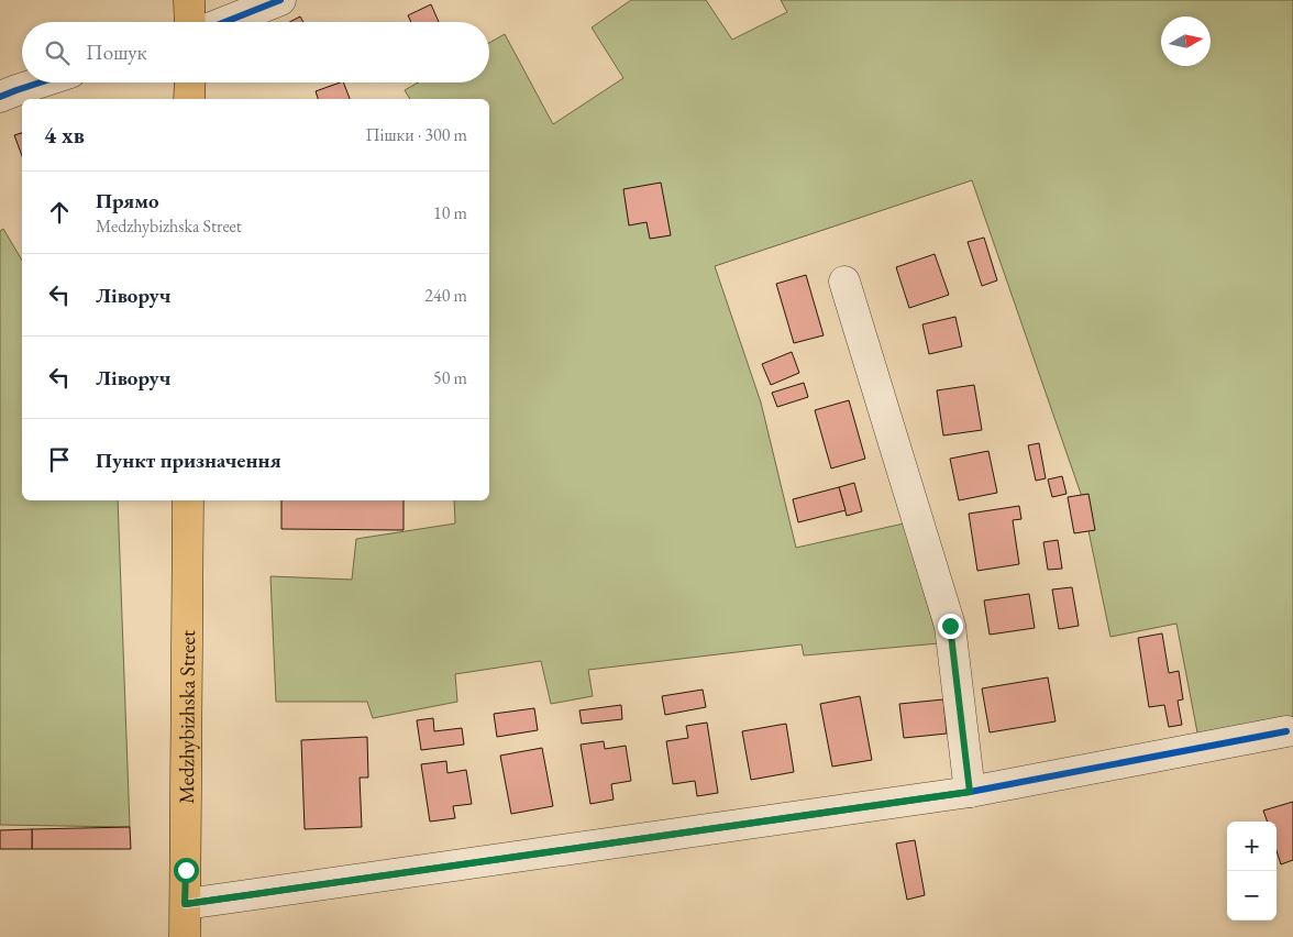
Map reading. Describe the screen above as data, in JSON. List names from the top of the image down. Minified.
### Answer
{"streets":{"main road":["Medzhybizhska Street"]},"north":"right","page":{"search":"Пошук","heading":["4 хв","Пішки · 300 m"],"list":[["Прямо","Medzhybizhska Street","10 m"],["Ліворуч","240 m"],["Ліворуч","50 m"],"Пункт призначення"],"map_buttons":["+","−"]}}
